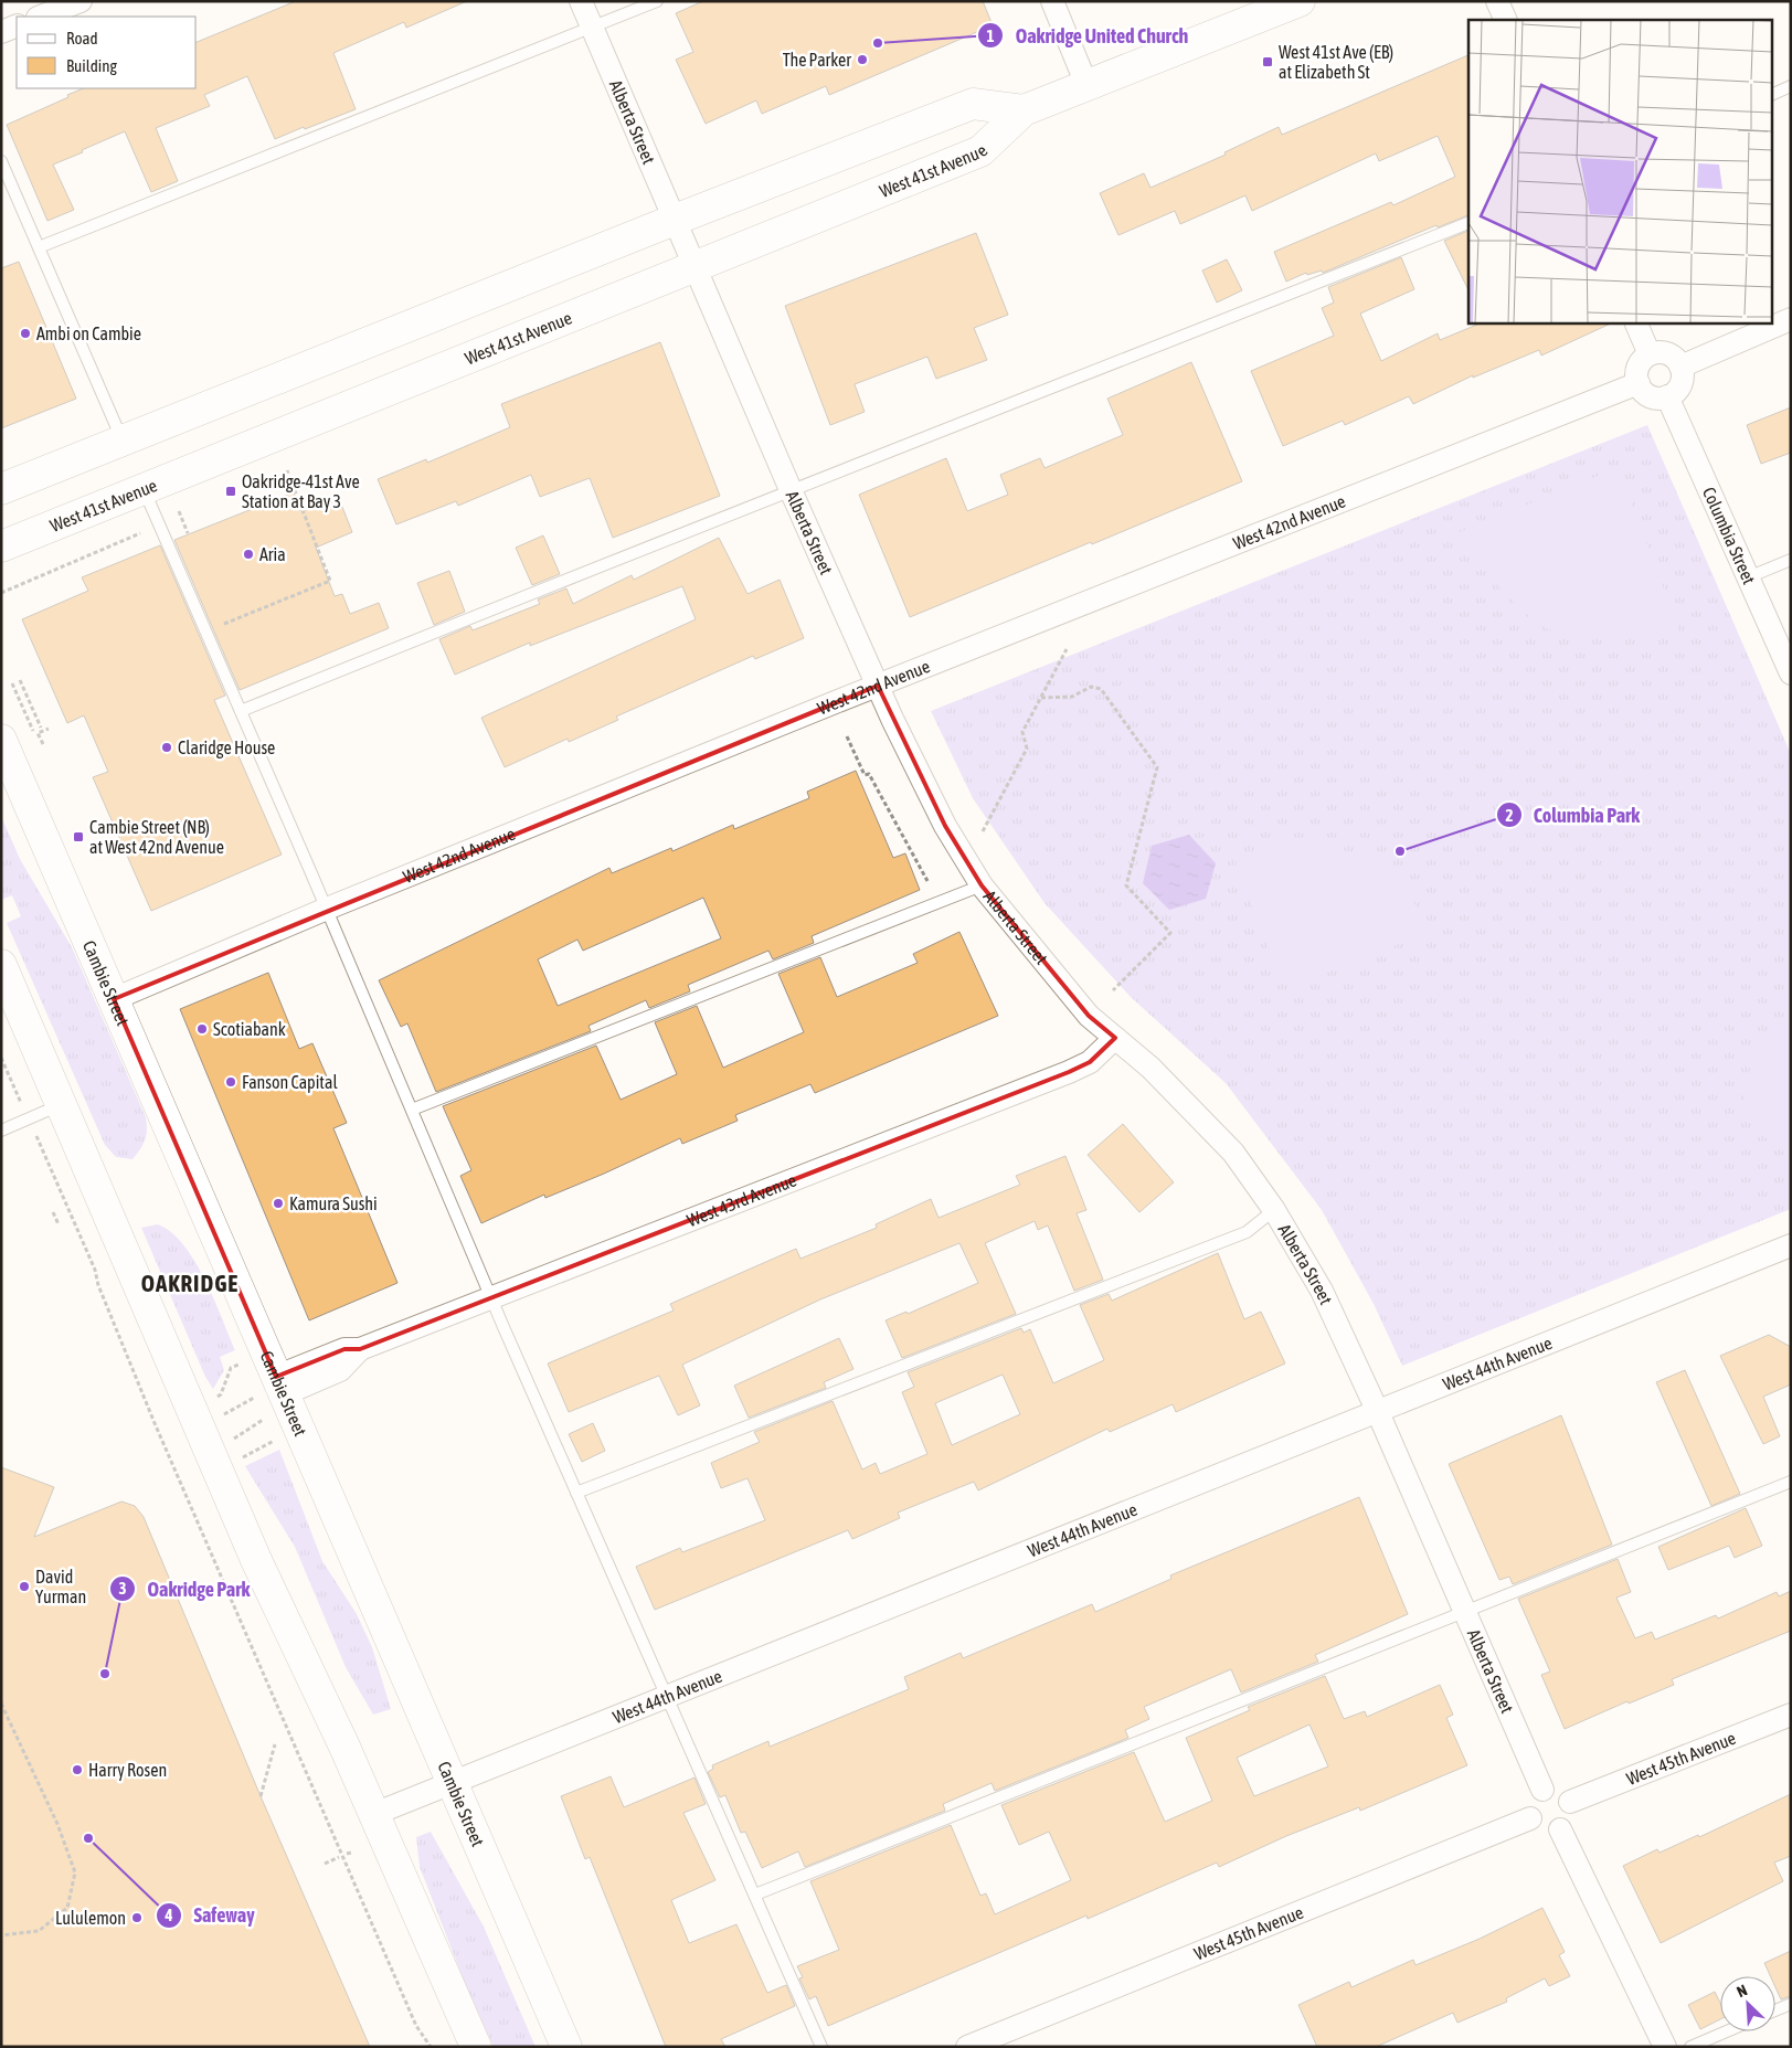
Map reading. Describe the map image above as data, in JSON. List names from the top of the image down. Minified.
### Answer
{"streets":{"main road":["West 41st Avenue","Cambie Street"],"street":["Alberta Street","West 42nd Avenue","Columbia Street","West 43rd Avenue","West 44th Avenue","West 45th Avenue"]},"crossings":[["Alberta Street","West 41st Avenue"],["Alberta Street","West 42nd Avenue"],["Alberta Street","West 43rd Avenue"],["Alberta Street","West 44th Avenue"],["Alberta Street","West 45th Avenue"],["West 42nd Avenue","Columbia Street"],["West 42nd Avenue","Cambie Street"],["Cambie Street","West 43rd Avenue"],["Cambie Street","West 44th Avenue"]],"districts":["OAKRIDGE"],"places":{"other":["Oakridge United Church","The Parker","Ambi on Cambie","Aria","Claridge House","Columbia Park","Scotiabank","Fanson Capital","Kamura Sushi","David Yurman","Oakridge Park","Harry Rosen","Safeway","Lululemon"],"transit":["West 41st Ave (EB) at Elizabeth St","Oakridge-41st Ave Station at Bay 3","Cambie Street (NB) at West 42nd Avenue"]},"legend":["Road","Building"],"north":"top left"}
